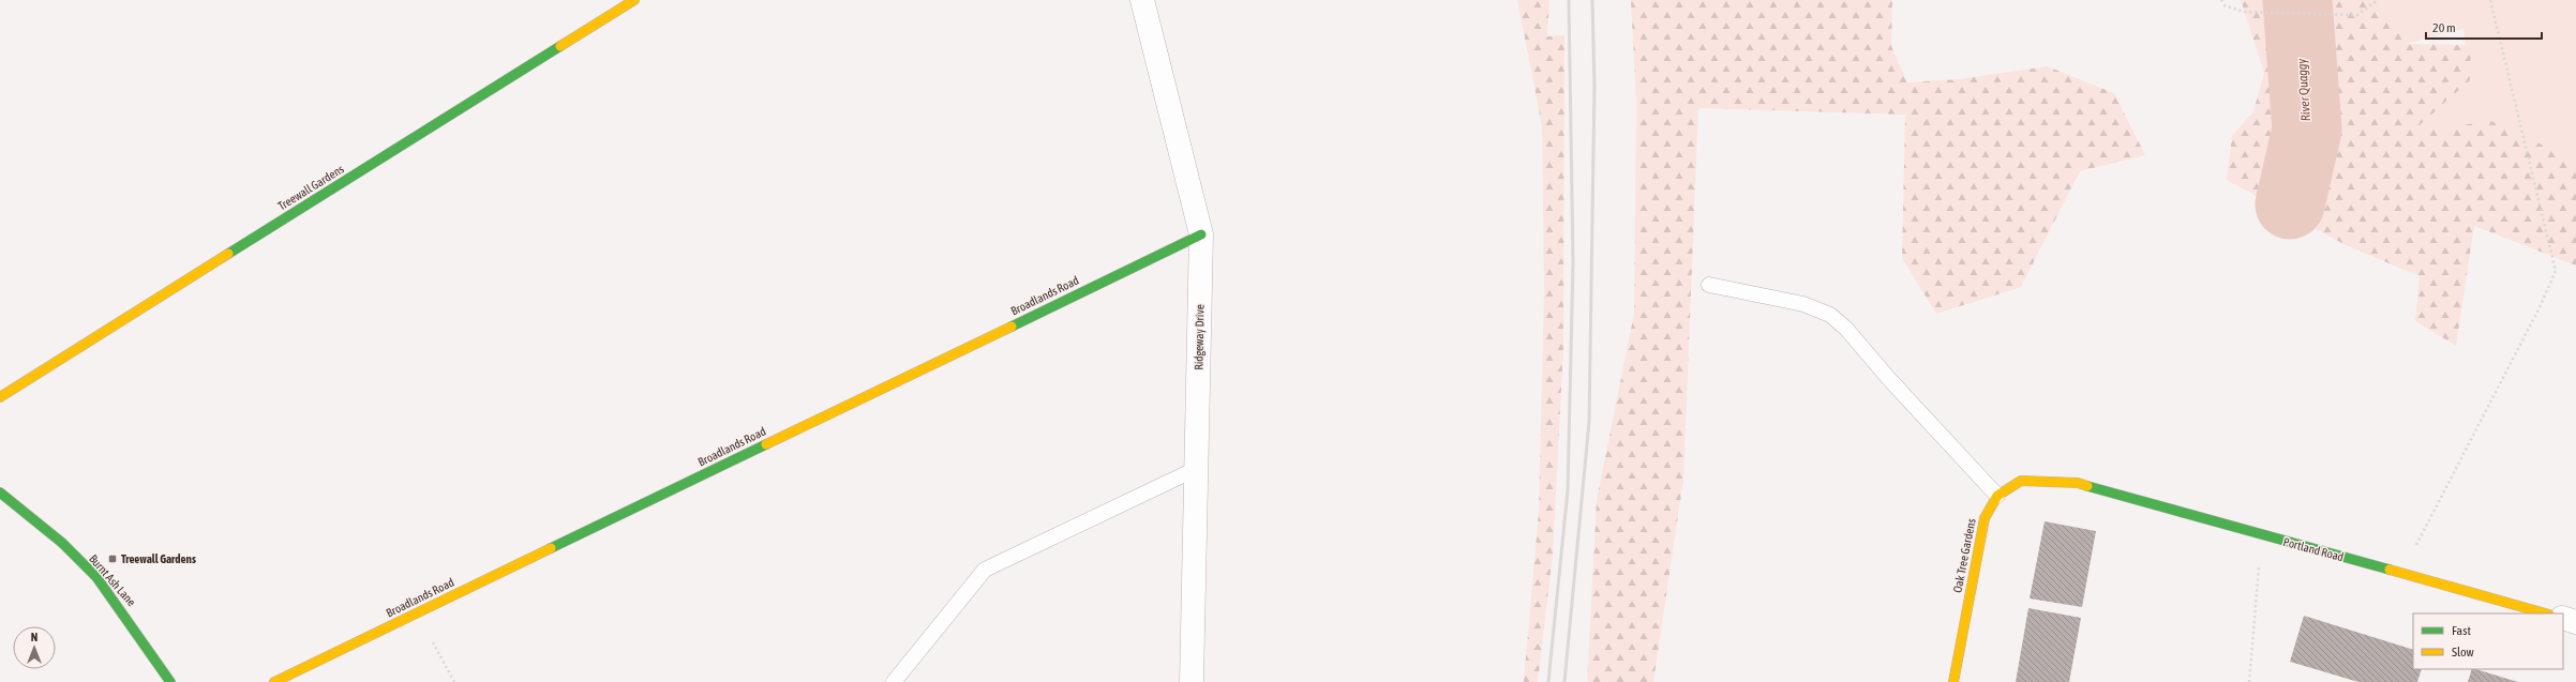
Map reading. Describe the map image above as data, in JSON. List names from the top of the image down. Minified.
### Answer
{"streets":{"street":["Treewall Gardens","Broadlands Road","Ridgeway Drive","Portland Road","Oak Tree Gardens","Burnt Ash Lane"]},"crossings":[["Broadlands Road","Ridgeway Drive"],["Portland Road","Oak Tree Gardens"]],"water":["River Quaggy"],"places":{"transit":["Treewall Gardens"]},"legend":["Fast","Slow"],"scale_bar":"20 m","north":"top"}
